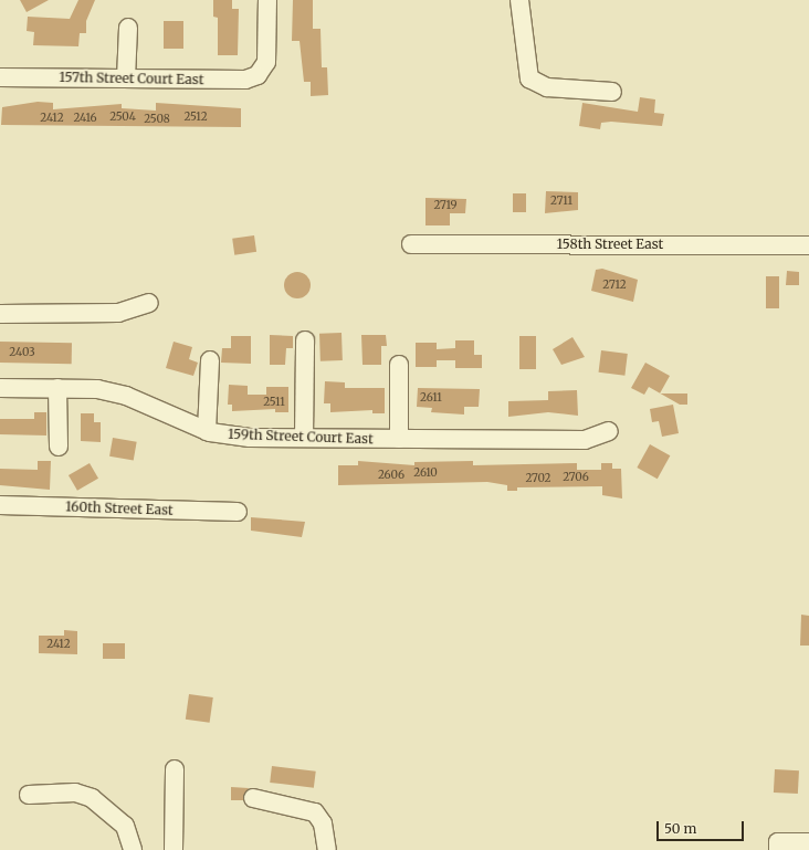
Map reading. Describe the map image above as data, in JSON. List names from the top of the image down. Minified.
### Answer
{"streets":{"street":["157th Street Court East","158th Street East","159th Street Court East","160th Street East"]},"house_numbers":["2504","2512","2412","2416","2508","2711","2719","2712","2403","2611","2511","2610","2606","2706","2702","2412"],"scale_bar":"50 m"}
